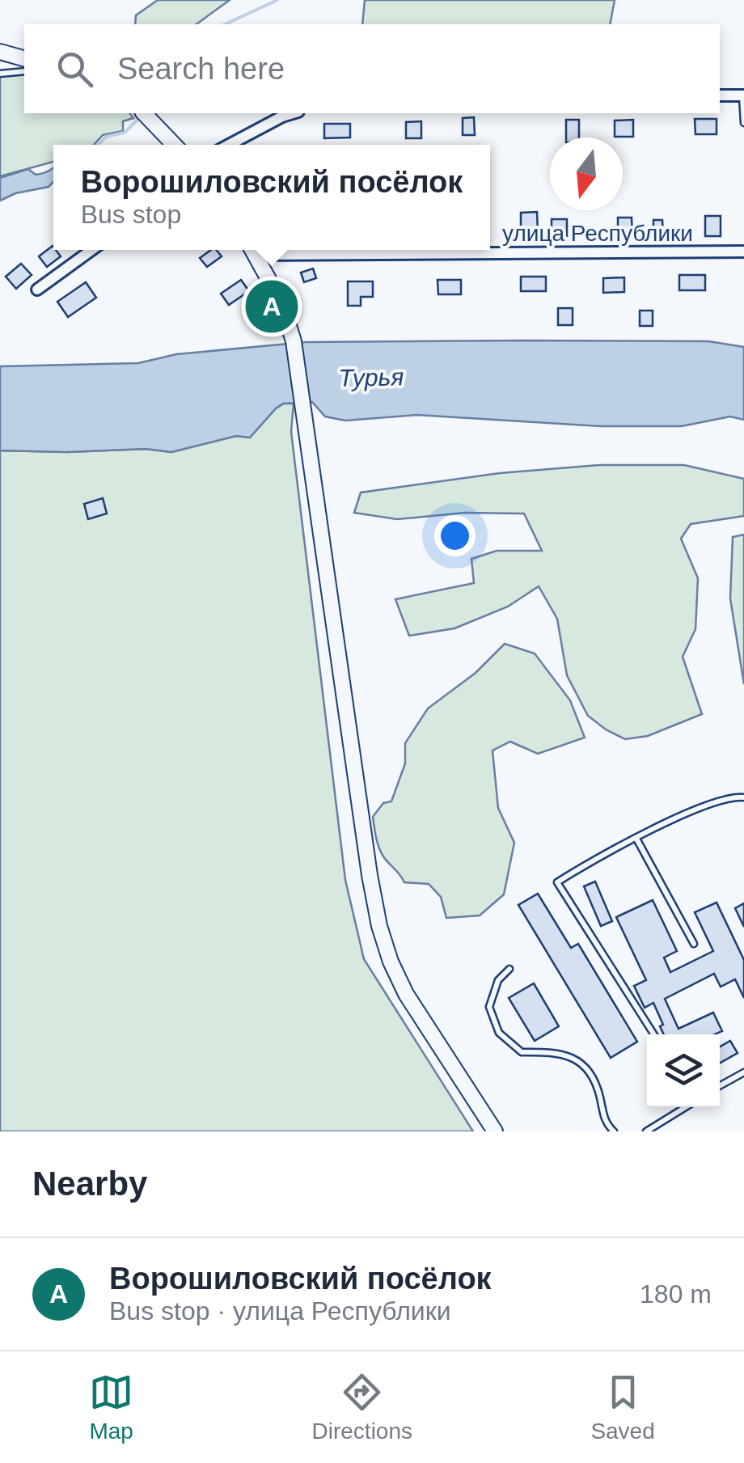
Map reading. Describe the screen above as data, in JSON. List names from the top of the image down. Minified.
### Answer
{"streets":{"street":["улица Республики"]},"water":["Турья"],"north":"bottom","page":{"search":"Search here","popup":["Ворошиловский посёлок","Bus stop"],"pins":"A","heading":"Nearby","list":[{"mark":"A","name":"Ворошиловский посёлок","note":"Bus stop · улица Республики","value":"180 m"}],"nav":["Map","Directions","Saved"]}}
